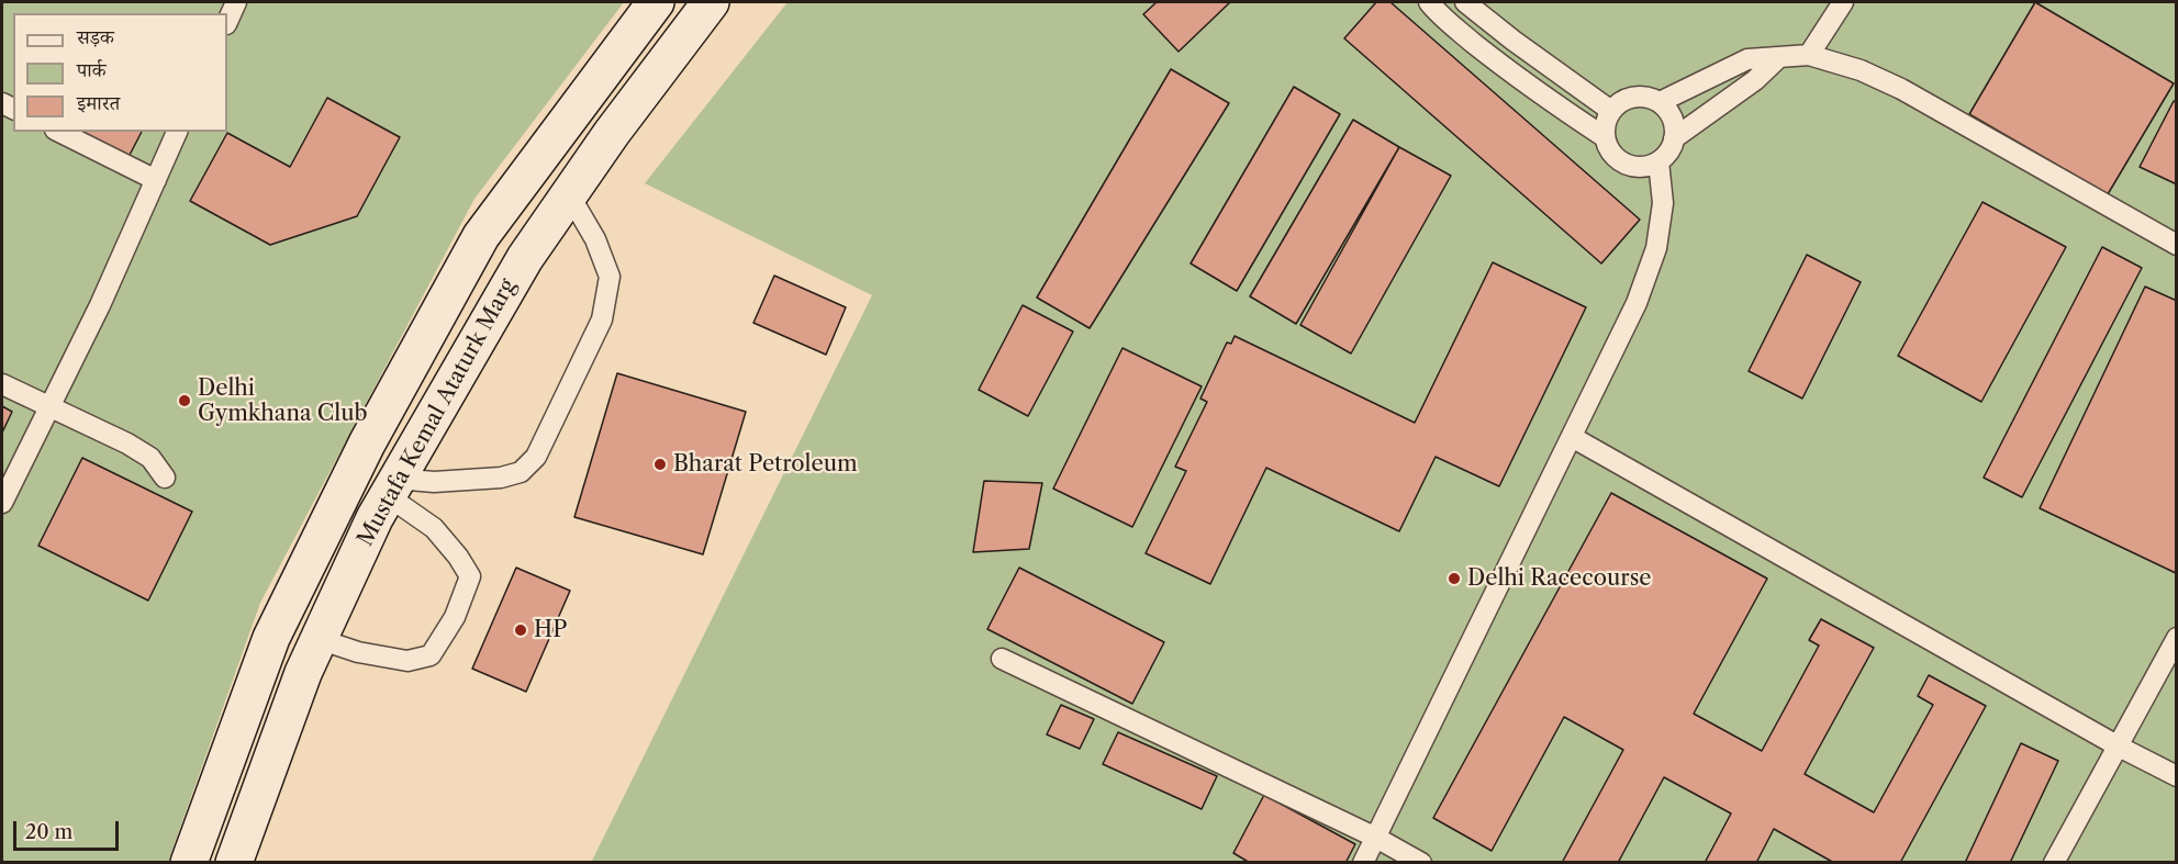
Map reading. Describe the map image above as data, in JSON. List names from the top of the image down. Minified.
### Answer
{"streets":{"main road":["Mustafa Kemal Ataturk Marg"]},"places":["Delhi Gymkhana Club","Bharat Petroleum","Delhi Racecourse","HP"],"legend":["सड़क","पार्क","इमारत"],"scale_bar":"20 m"}
